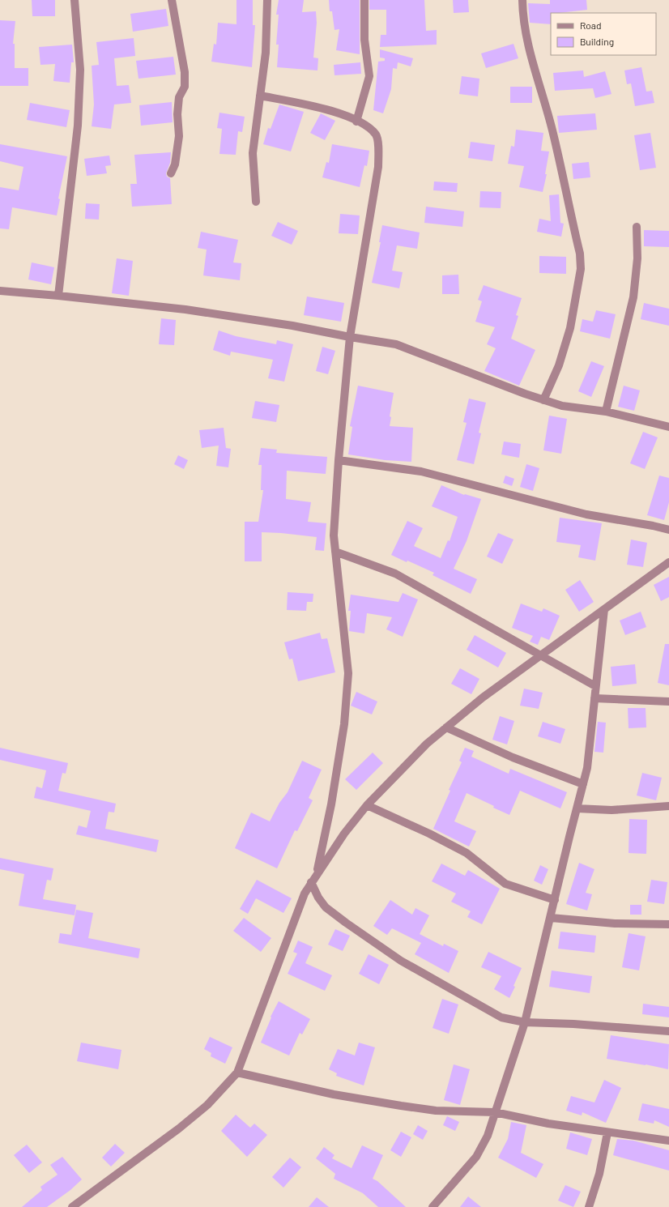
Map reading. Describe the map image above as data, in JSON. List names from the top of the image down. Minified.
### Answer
{"legend":["Road","Building"]}
